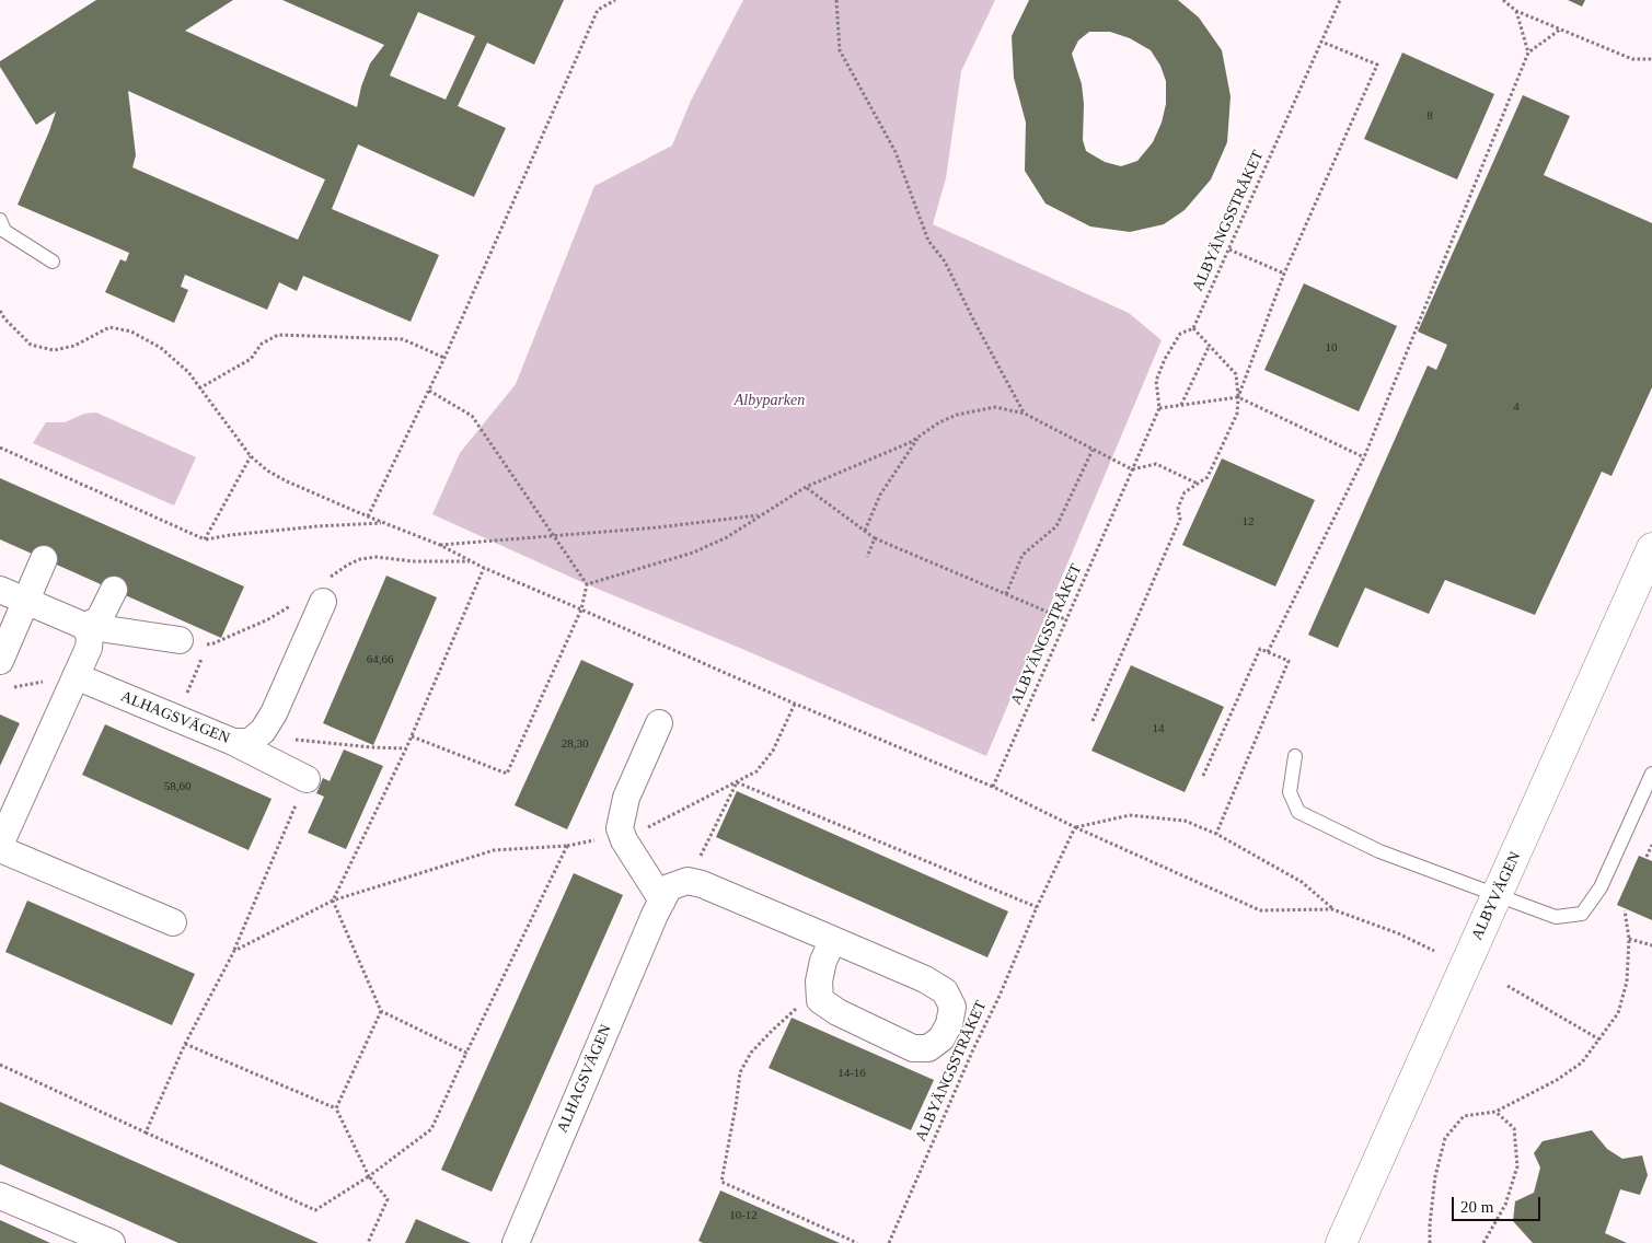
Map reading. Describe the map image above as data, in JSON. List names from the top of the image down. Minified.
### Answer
{"streets":{"street":["ALHAGSVÄGEN","ALBYVÄGEN"],"path":["ALBYÄNGSSTRÅKET"]},"parks":["Albyparken"],"house_numbers":["8","10","4","12","64,66","14","28,30","58,60","14-16","10-12"],"scale_bar":"20 m"}
